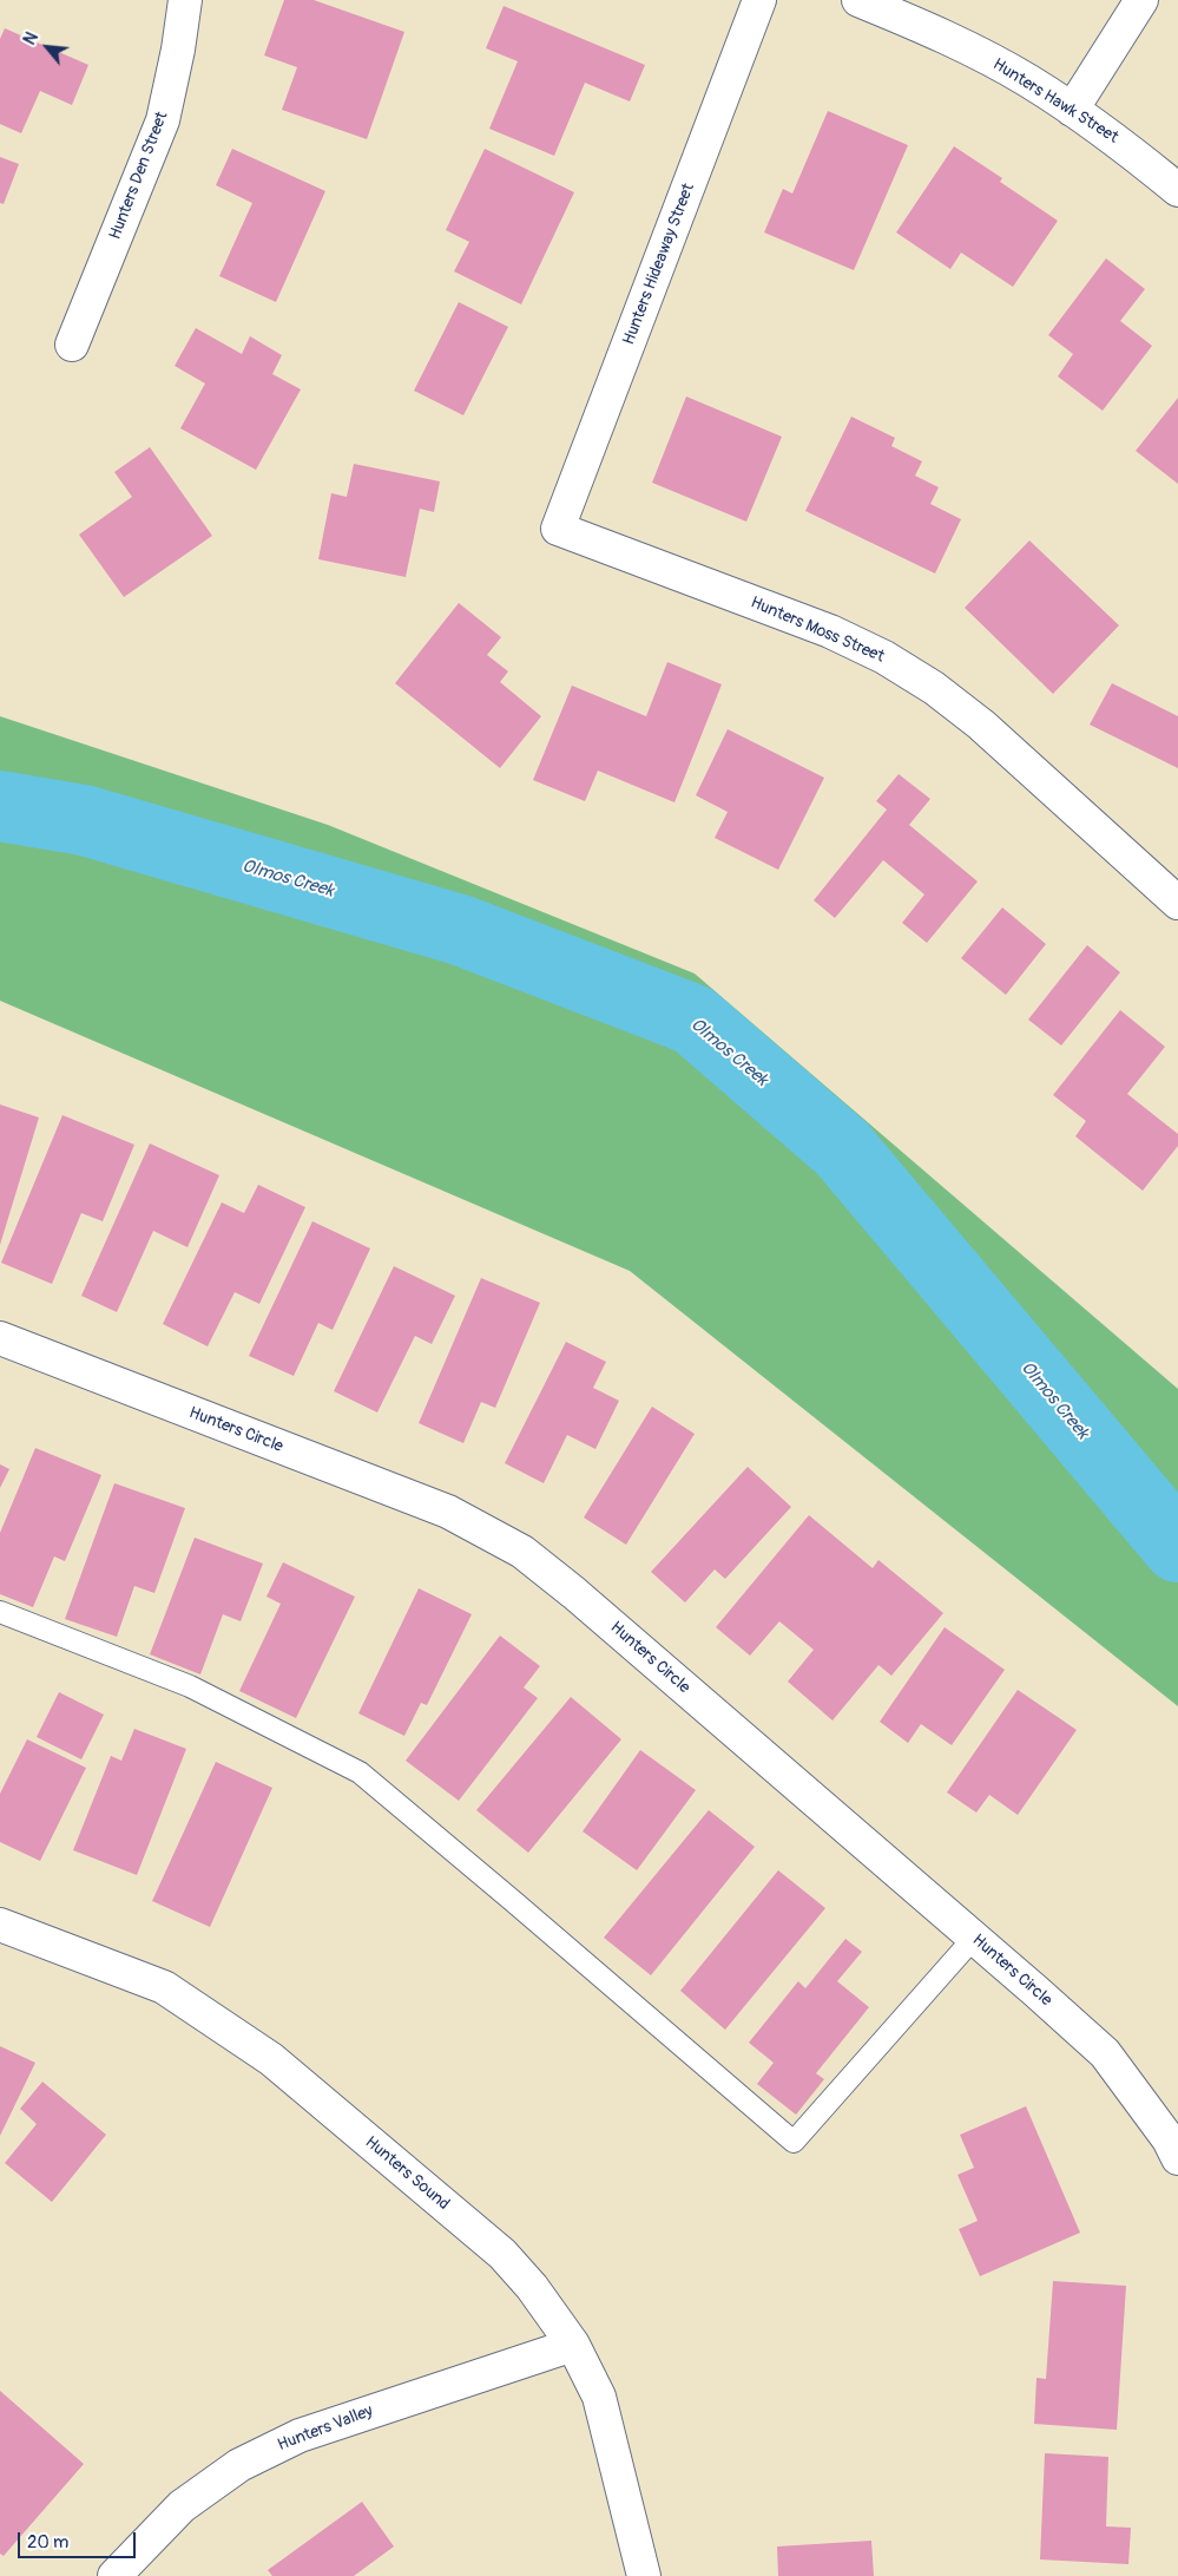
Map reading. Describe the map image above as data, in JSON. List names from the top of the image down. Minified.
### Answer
{"streets":{"street":["Hunters Hawk Street","Hunters Den Street","Hunters Hideaway Street","Hunters Moss Street","Hunters Circle","Hunters Sound","Hunters Valley"]},"crossings":[["Hunters Hideaway Street","Hunters Moss Street"],["Hunters Sound","Hunters Valley"]],"water":["Olmos Creek"],"scale_bar":"20 m","north":"top left"}
